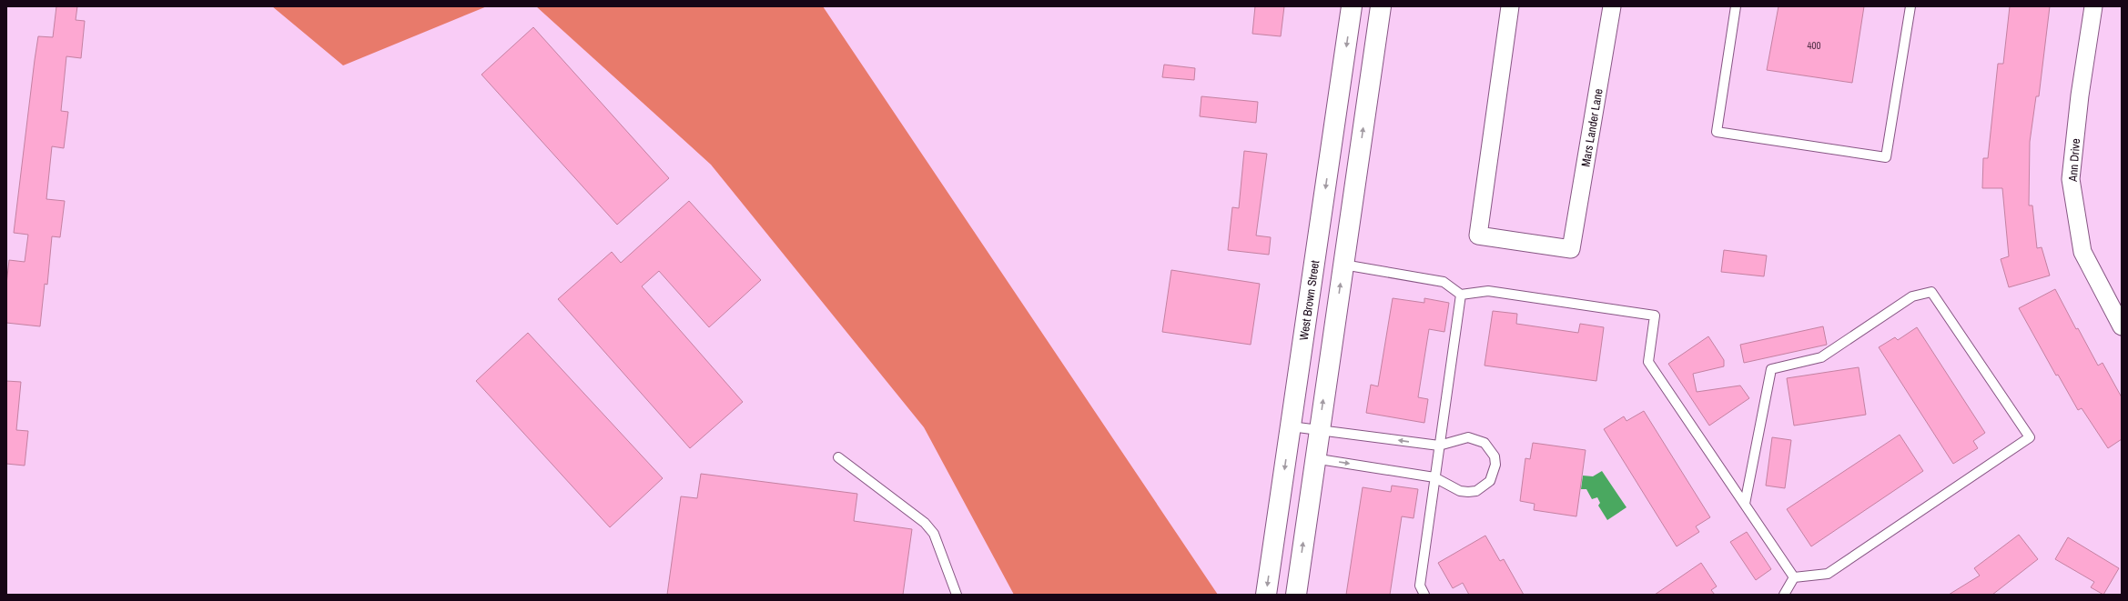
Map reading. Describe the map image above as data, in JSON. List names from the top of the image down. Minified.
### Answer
{"streets":{"main road":["West Brown Street"],"street":["Mars Lander Lane","Ann Drive"]},"house_numbers":["400"]}
